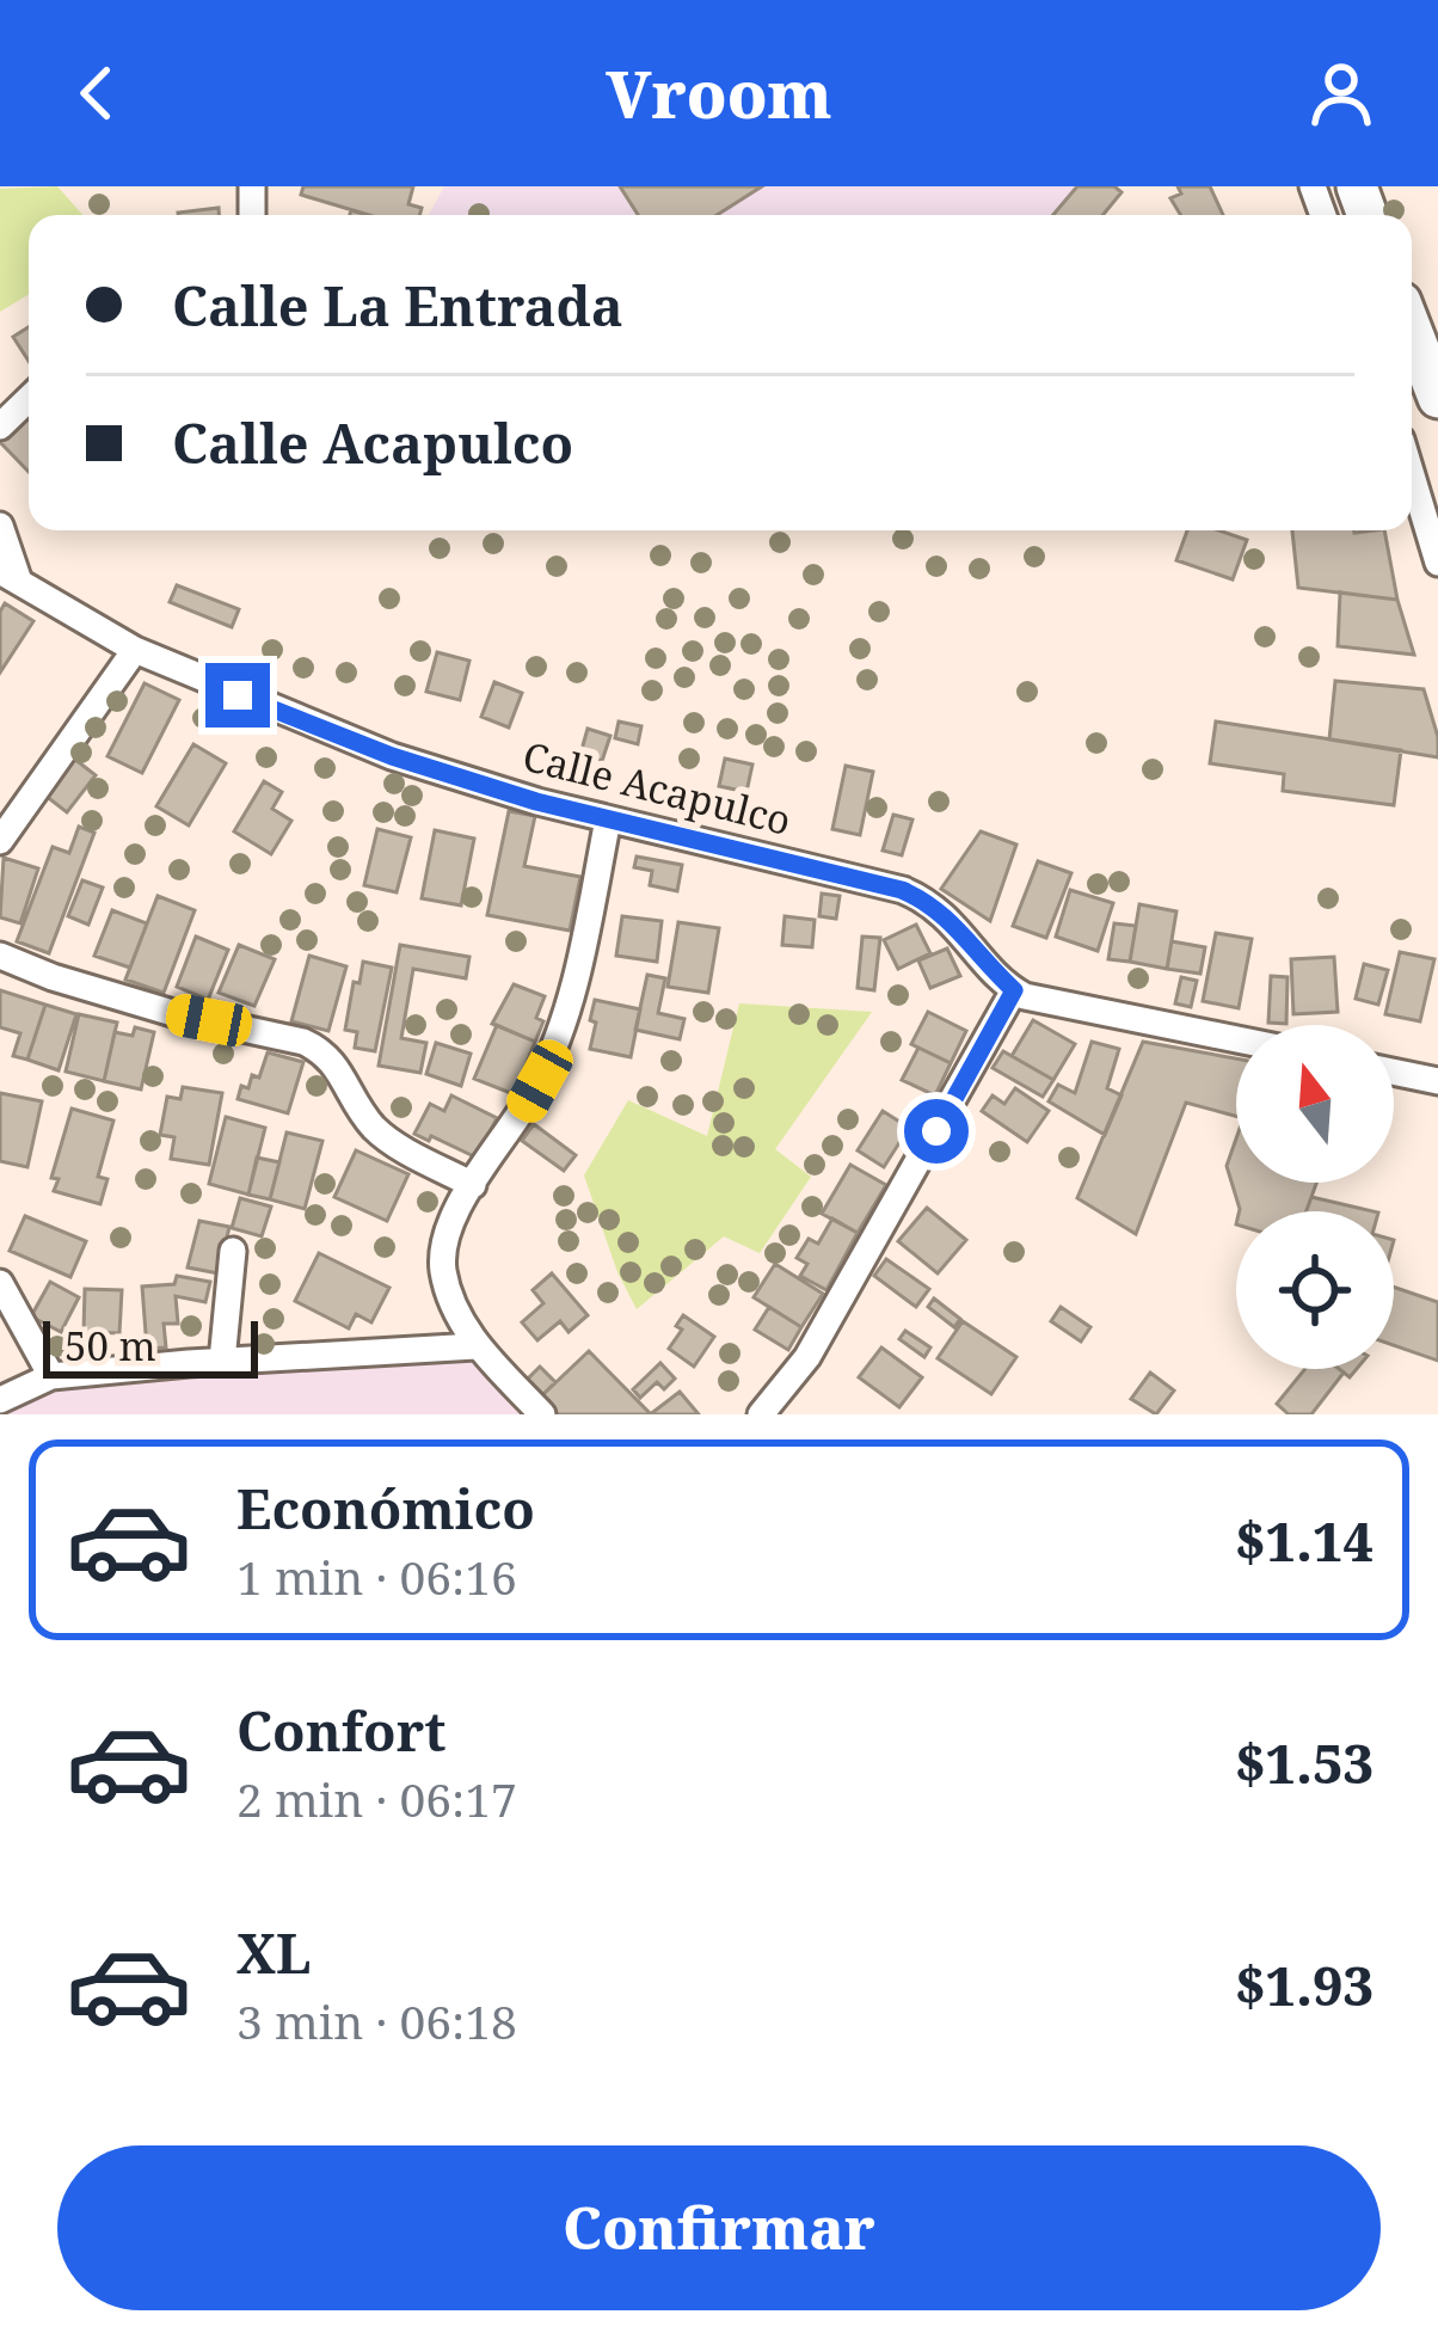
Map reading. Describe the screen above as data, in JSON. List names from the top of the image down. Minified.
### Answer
{"streets":{"street":["Calle Acapulco"]},"scale_bar":"50 m","north":"top","page":{"header":"Vroom","banner":["Calle La Entrada","Calle Acapulco"],"scale":"50 m","list":[{"name":"Económico","note":"1 min · 06:16","value":"$1.14"},{"name":"Confort","note":"2 min · 06:17","value":"$1.53"},{"name":"XL","note":"3 min · 06:18","value":"$1.93"}],"buttons":"Confirmar"}}
